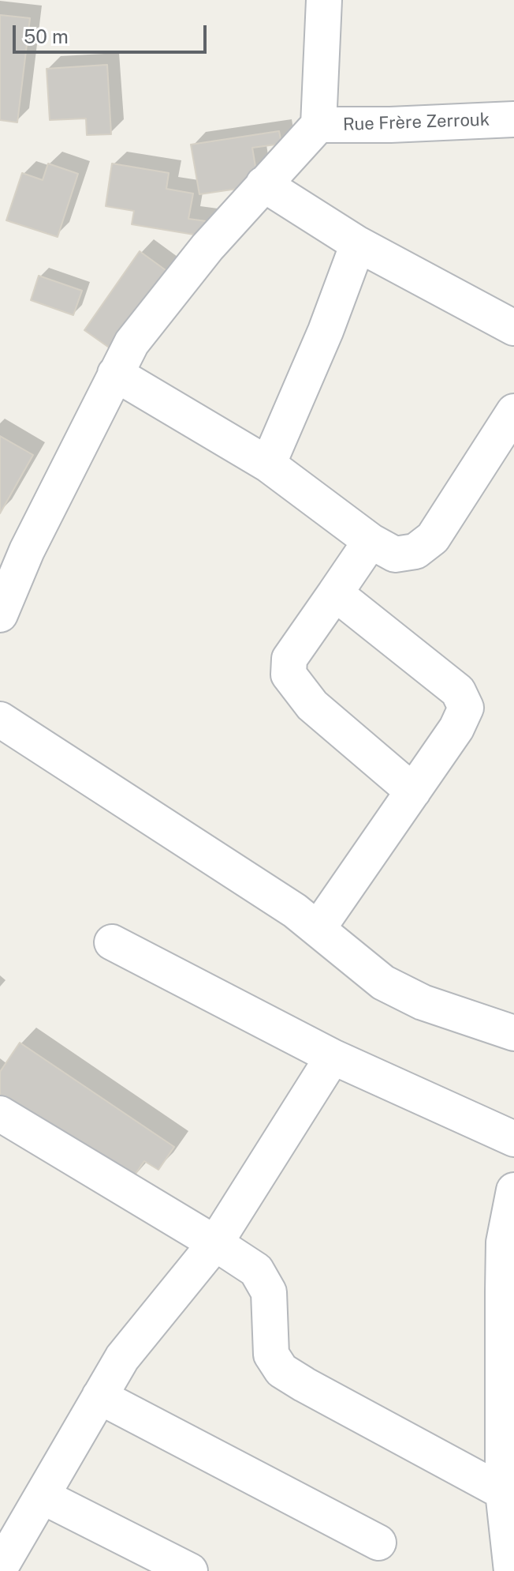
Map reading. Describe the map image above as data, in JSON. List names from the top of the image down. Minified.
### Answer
{"streets":{"street":["Rue Frère Zerrouk"]},"scale_bar":"50 m"}
